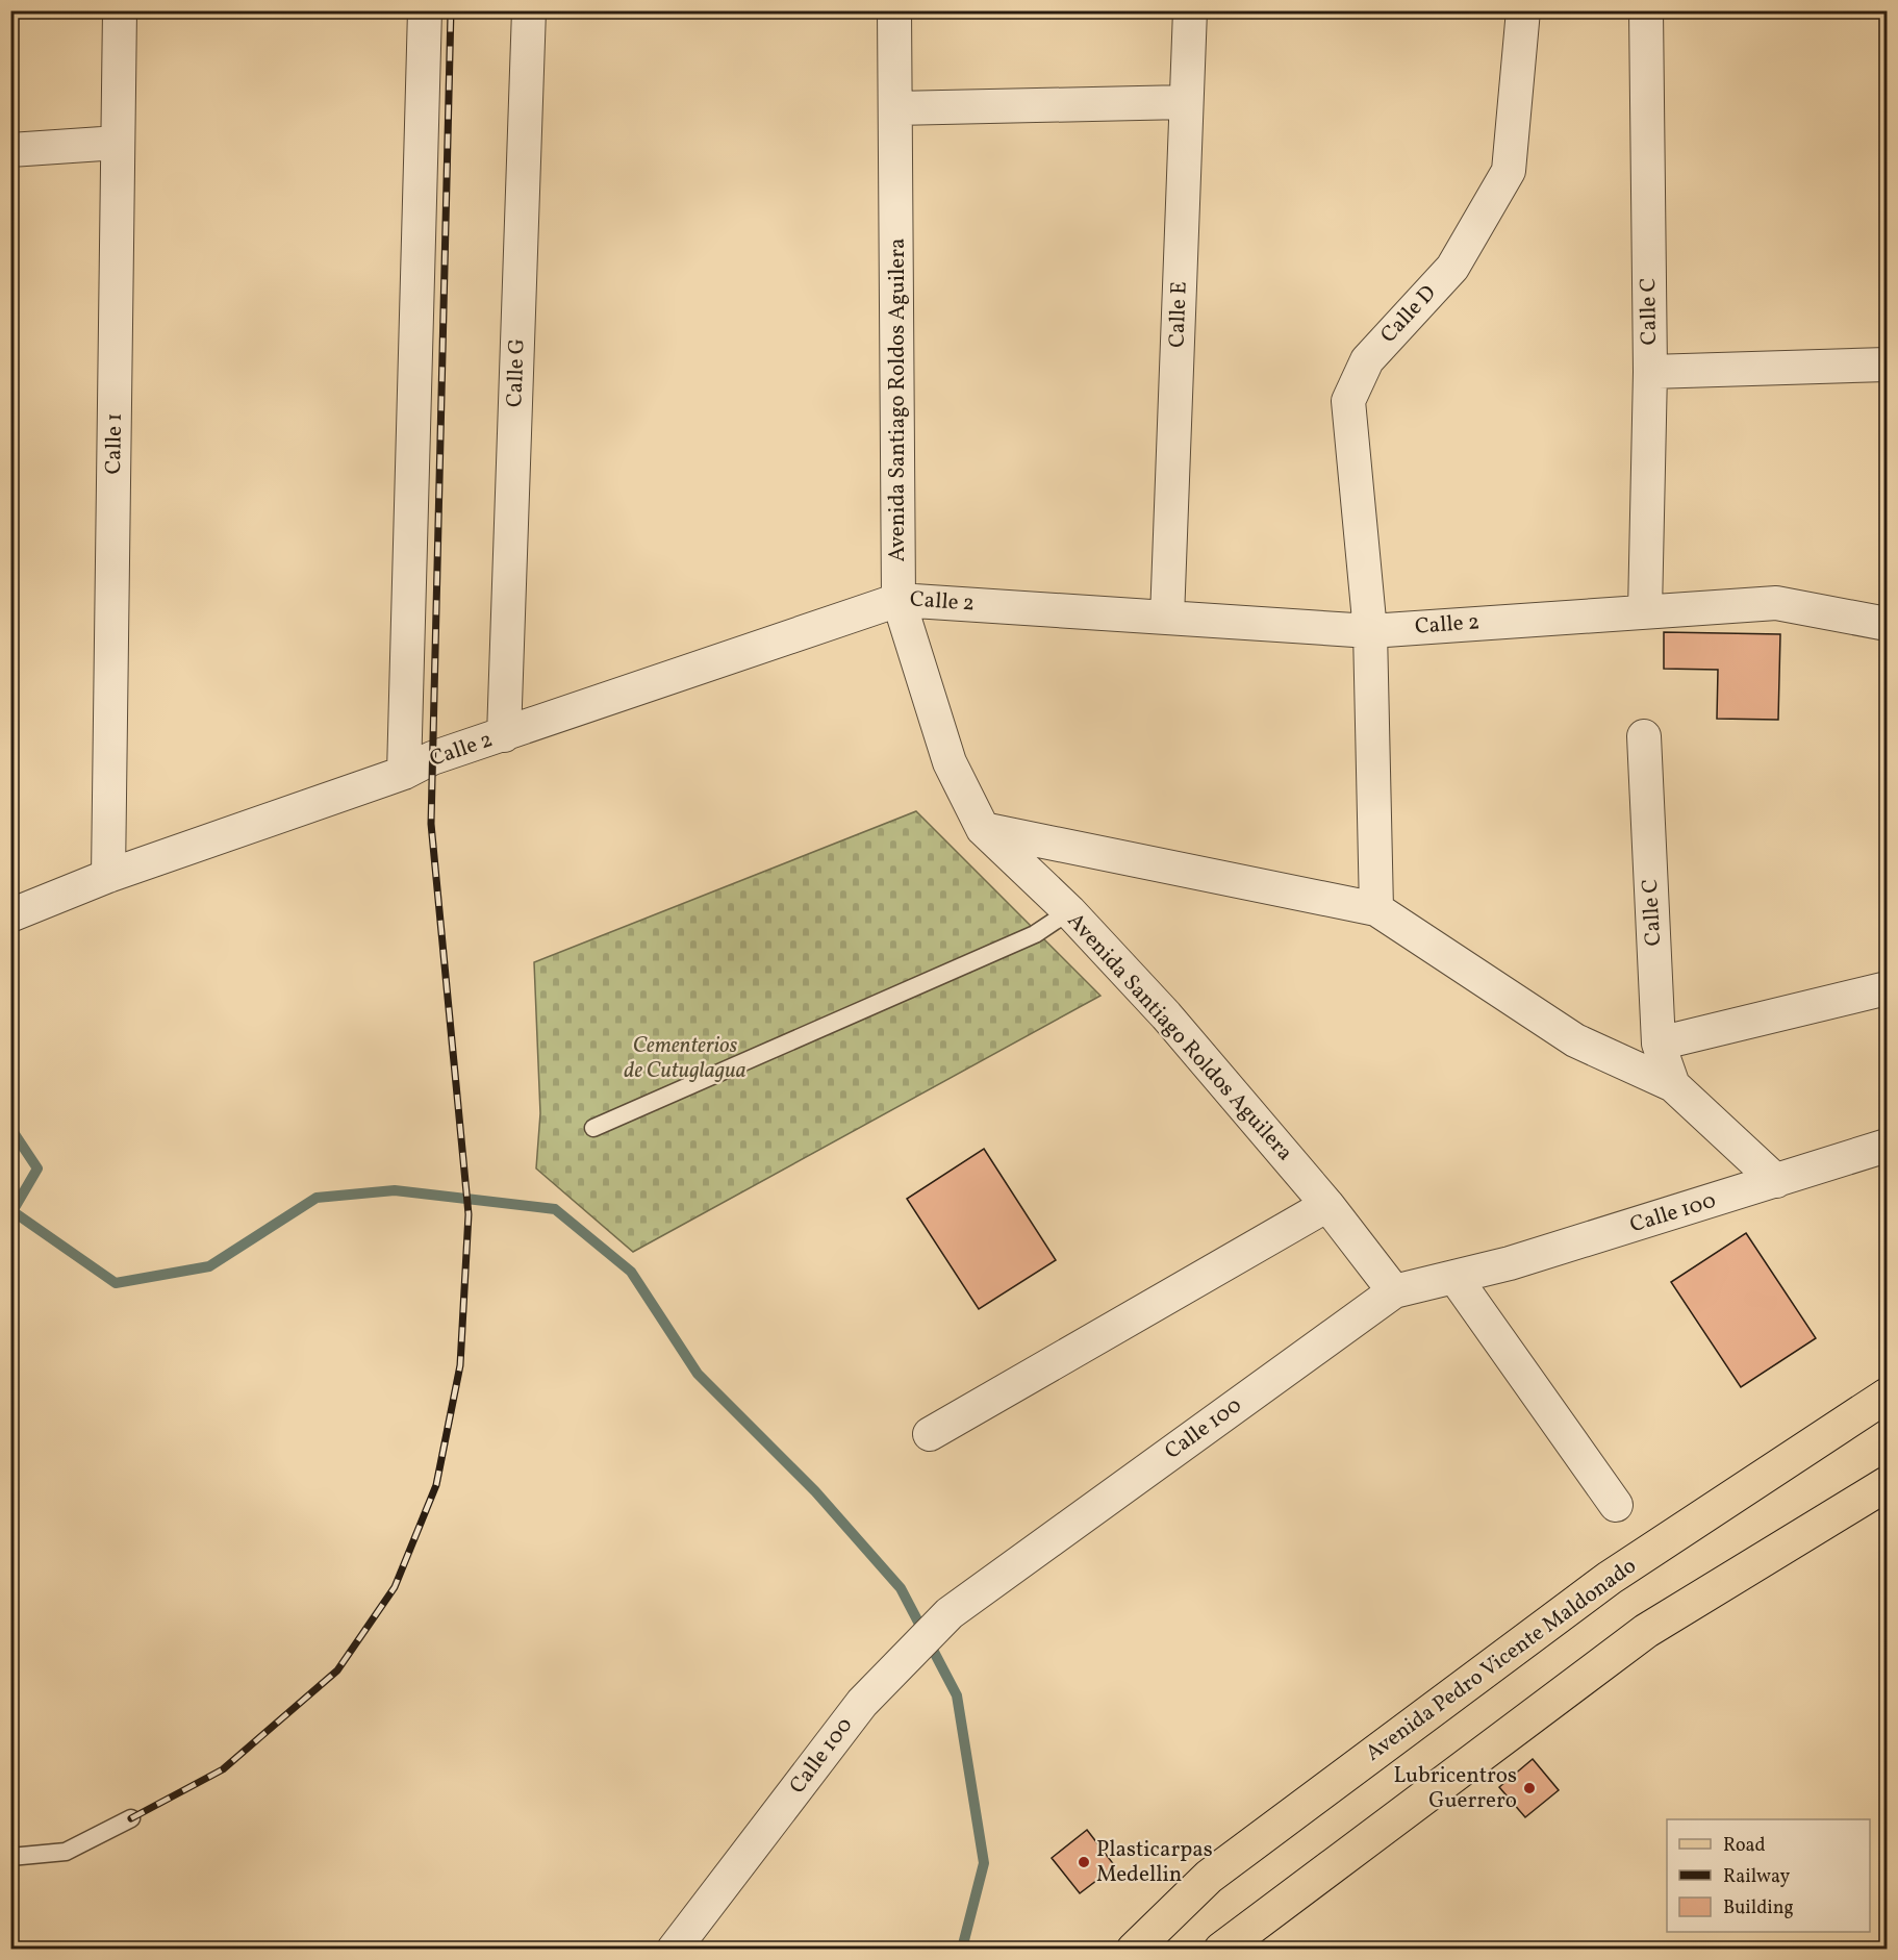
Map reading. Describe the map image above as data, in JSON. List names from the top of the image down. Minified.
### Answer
{"streets":{"main road":["Avenida Pedro Vicente Maldonado"],"street":["Calle C","Calle E","Calle D","Calle G","Avenida Santiago Roldos Aguilera","Calle 1","Calle 2","Calle 100"]},"crossings":[["Calle C","Calle 2"],["Calle E","Calle 2"],["Calle D","Calle 2"],["Calle G","Calle 2"],["Avenida Santiago Roldos Aguilera","Calle 2"],["Avenida Santiago Roldos Aguilera","Calle 100"],["Calle 1","Calle 2"]],"parks":["Cementerios de Cutuglagua"],"places":["Lubricentros Guerrero","Plasticarpas Medellin"],"legend":["Road","Railway","Building"]}
